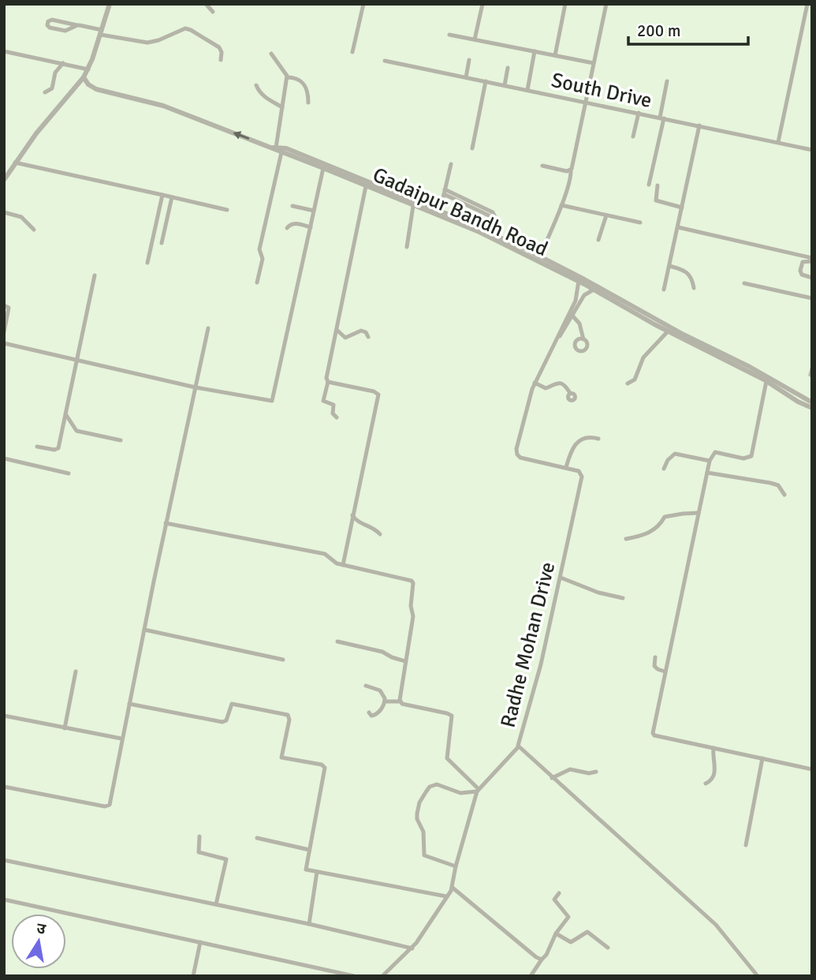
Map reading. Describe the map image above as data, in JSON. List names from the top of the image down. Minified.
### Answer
{"streets":{"street":["South Drive","Gadaipur Bandh Road","Radhe Mohan Drive"]},"scale_bar":"200 m","north":"top"}
